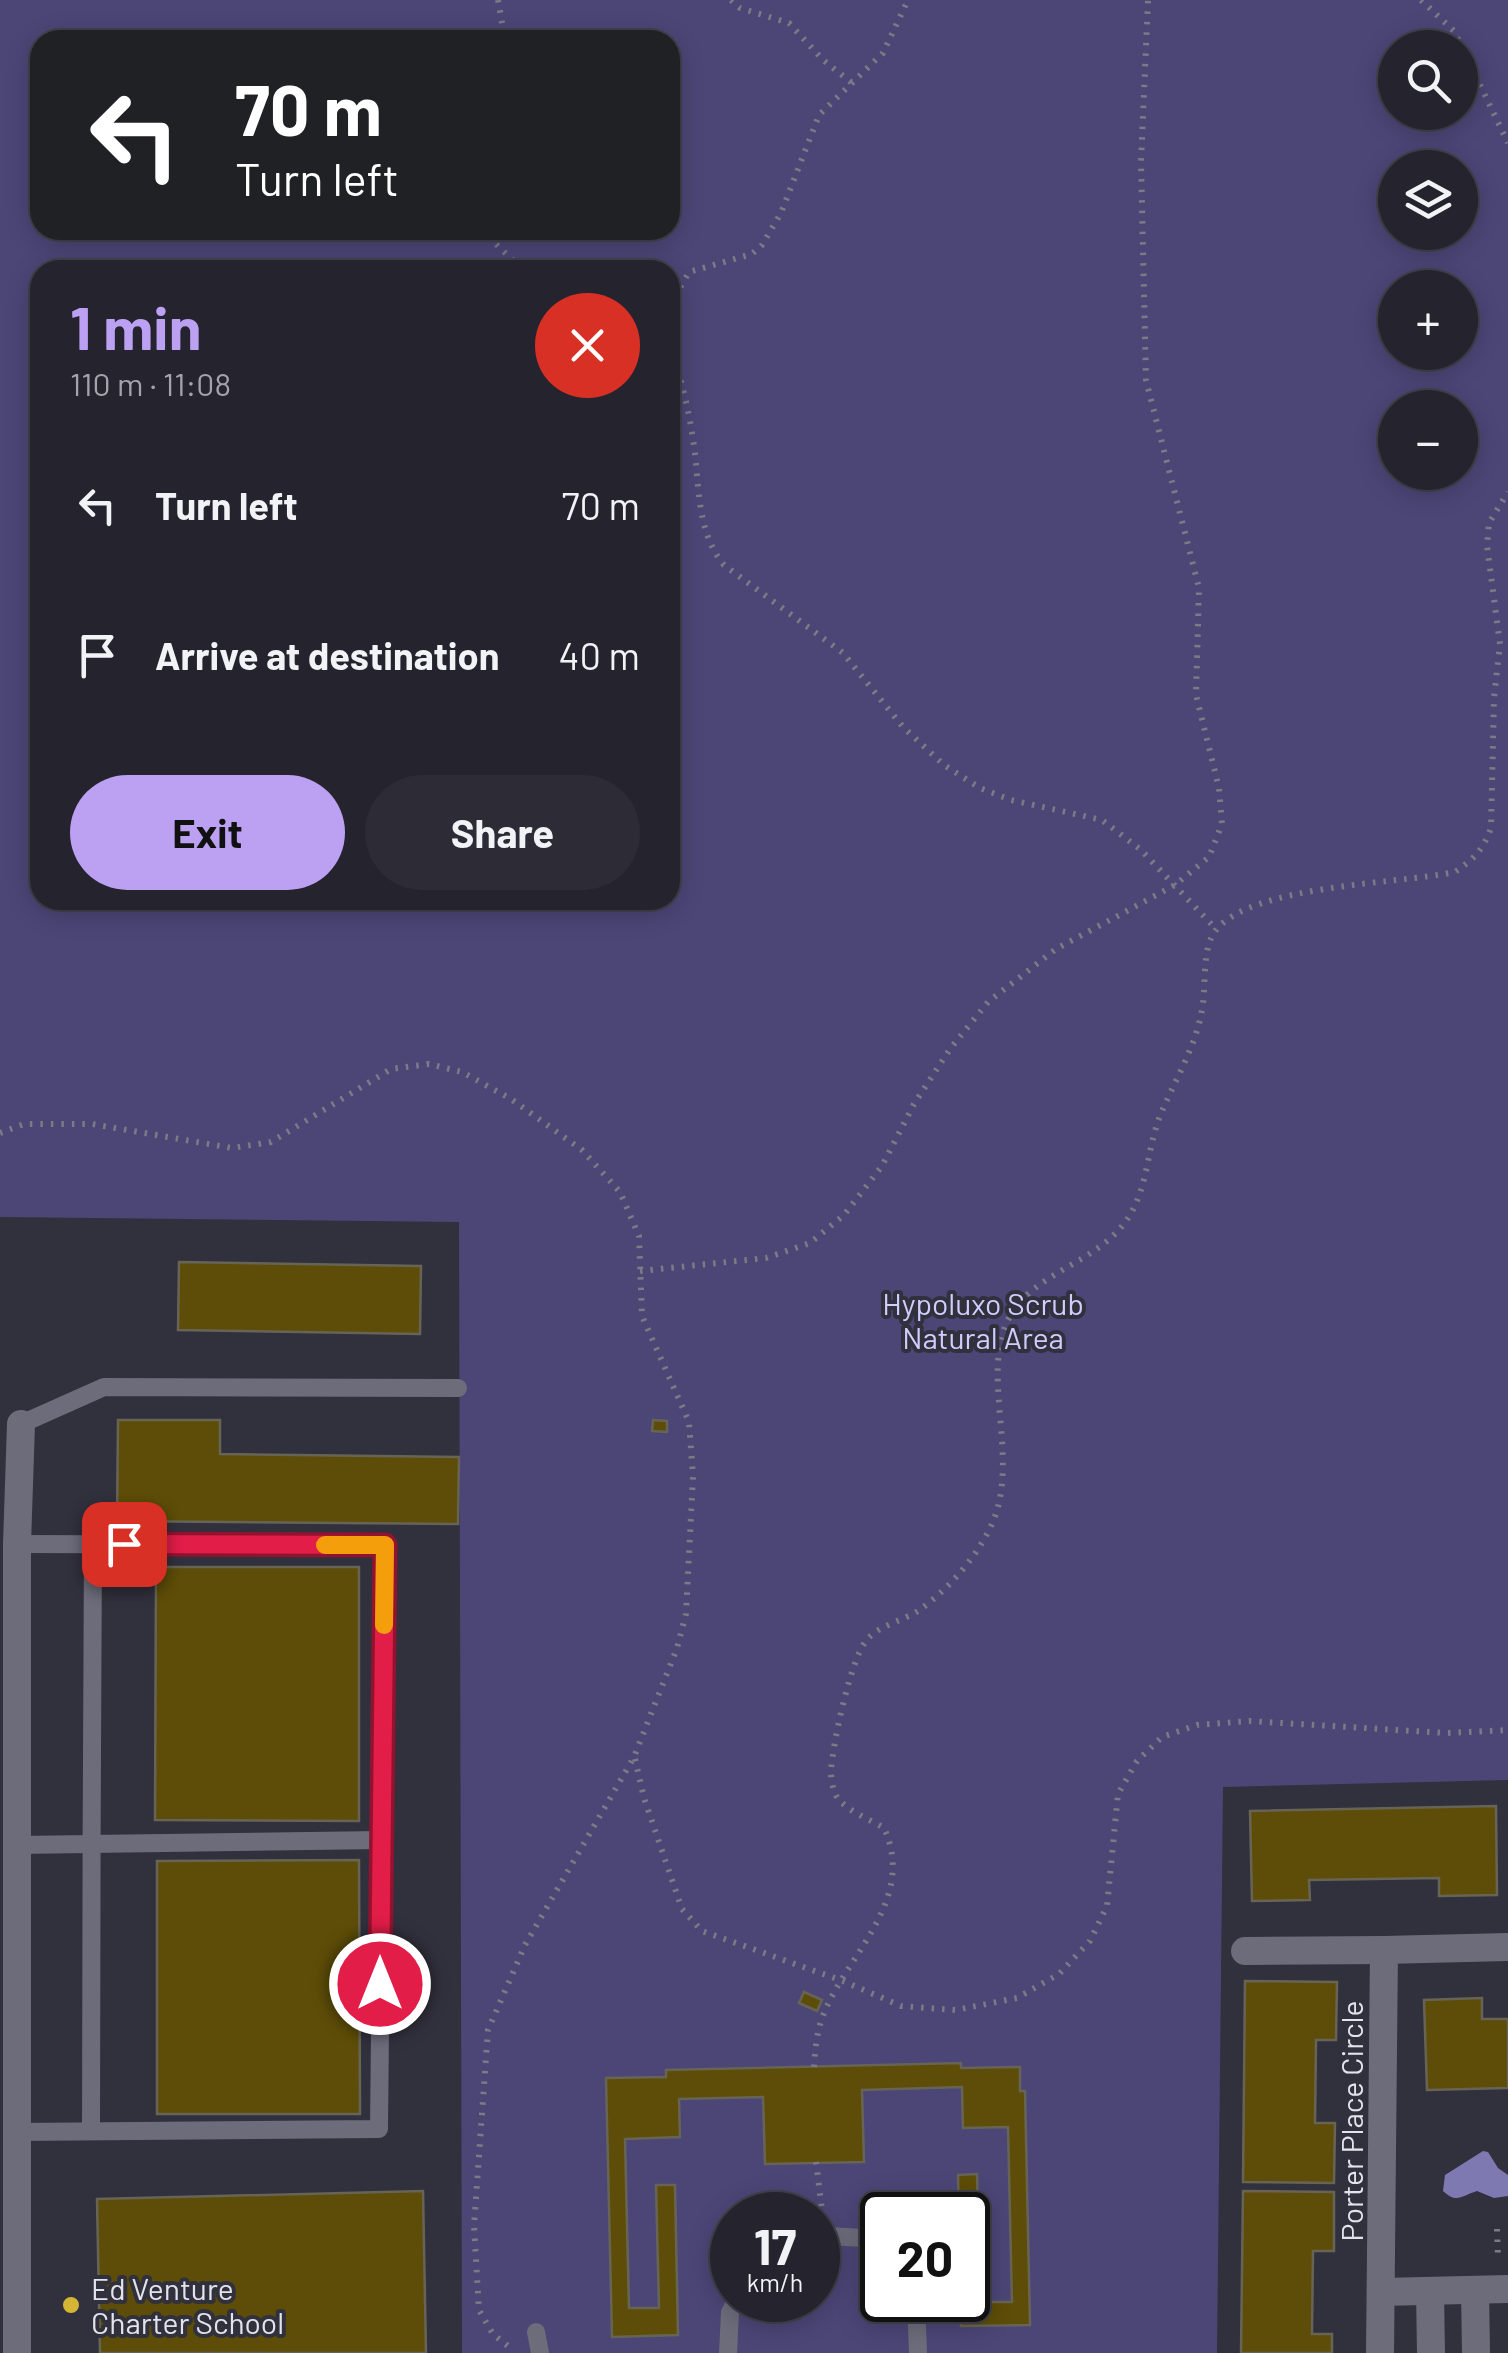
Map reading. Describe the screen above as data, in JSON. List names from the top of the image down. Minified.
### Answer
{"streets":{"street":["Porter Place Circle"]},"parks":["Hypoluxo Scrub Natural Area"],"places":["Ed Venture Charter School"],"page":{"map_buttons":["+","−"],"turn":["70 m","Turn left"],"heading":["1 min","110 m · 11:08"],"list":[{"name":"Turn left","value":"70 m"},{"name":"Arrive at destination","value":"40 m"}],"buttons":["Exit","Share"],"speed":"17 km/h","limit":"20"}}
